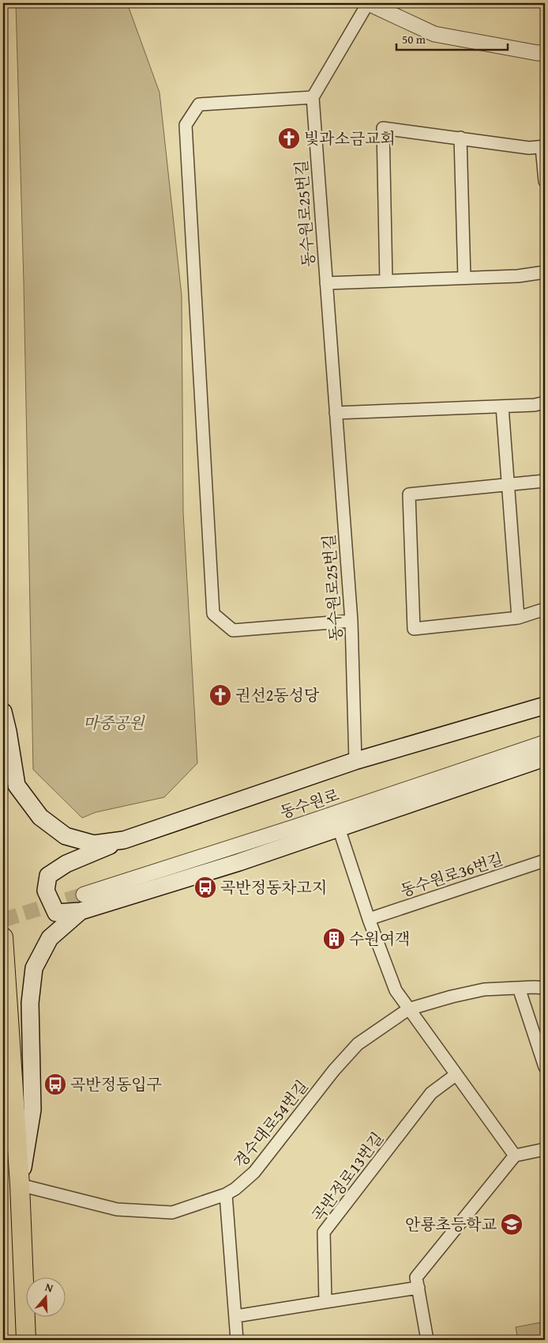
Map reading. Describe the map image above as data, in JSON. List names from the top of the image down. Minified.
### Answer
{"streets":{"street":["동수원로25번길","동수원로","동수원로36번길","경수대로54번길","곡반정로13번길"]},"parks":["마중공원"],"places":{"church":["빛과소금교회","권선2동성당"],"bus stop":["곡반정동차고지","곡반정동입구"],"building":["수원여객"],"school or university":["안룡초등학교"]},"scale_bar":"50 m","north":"top"}
